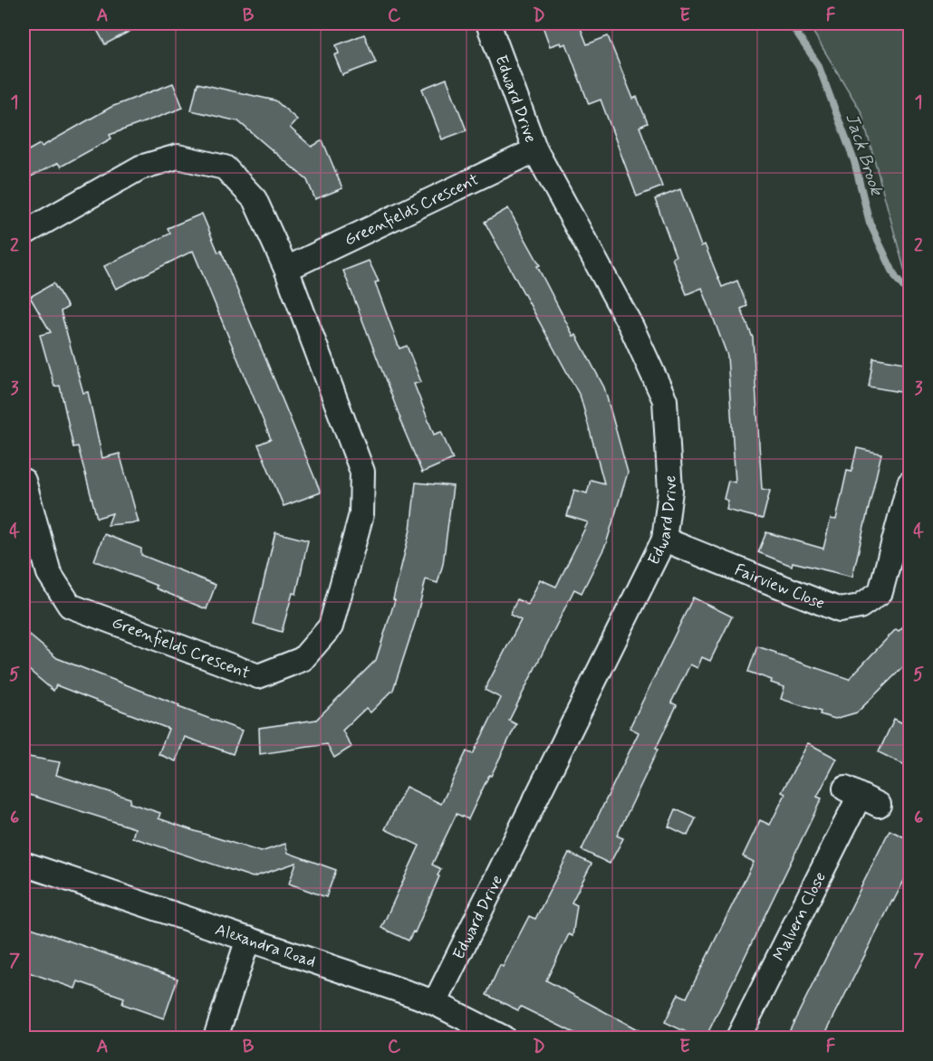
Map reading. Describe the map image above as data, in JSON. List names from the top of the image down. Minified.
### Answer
{"streets":{"street":["Edward Drive","Greenfields Crescent","Fairview Close","Malvern Close","Alexandra Road"]},"crossings":[["Edward Drive","Greenfields Crescent"],["Edward Drive","Fairview Close"],["Edward Drive","Alexandra Road"]],"water":["Jack Brook"],"grid":{"columns":["A","B","C","D","E","F"],"rows":["1","2","3","4","5","6","7"]}}
